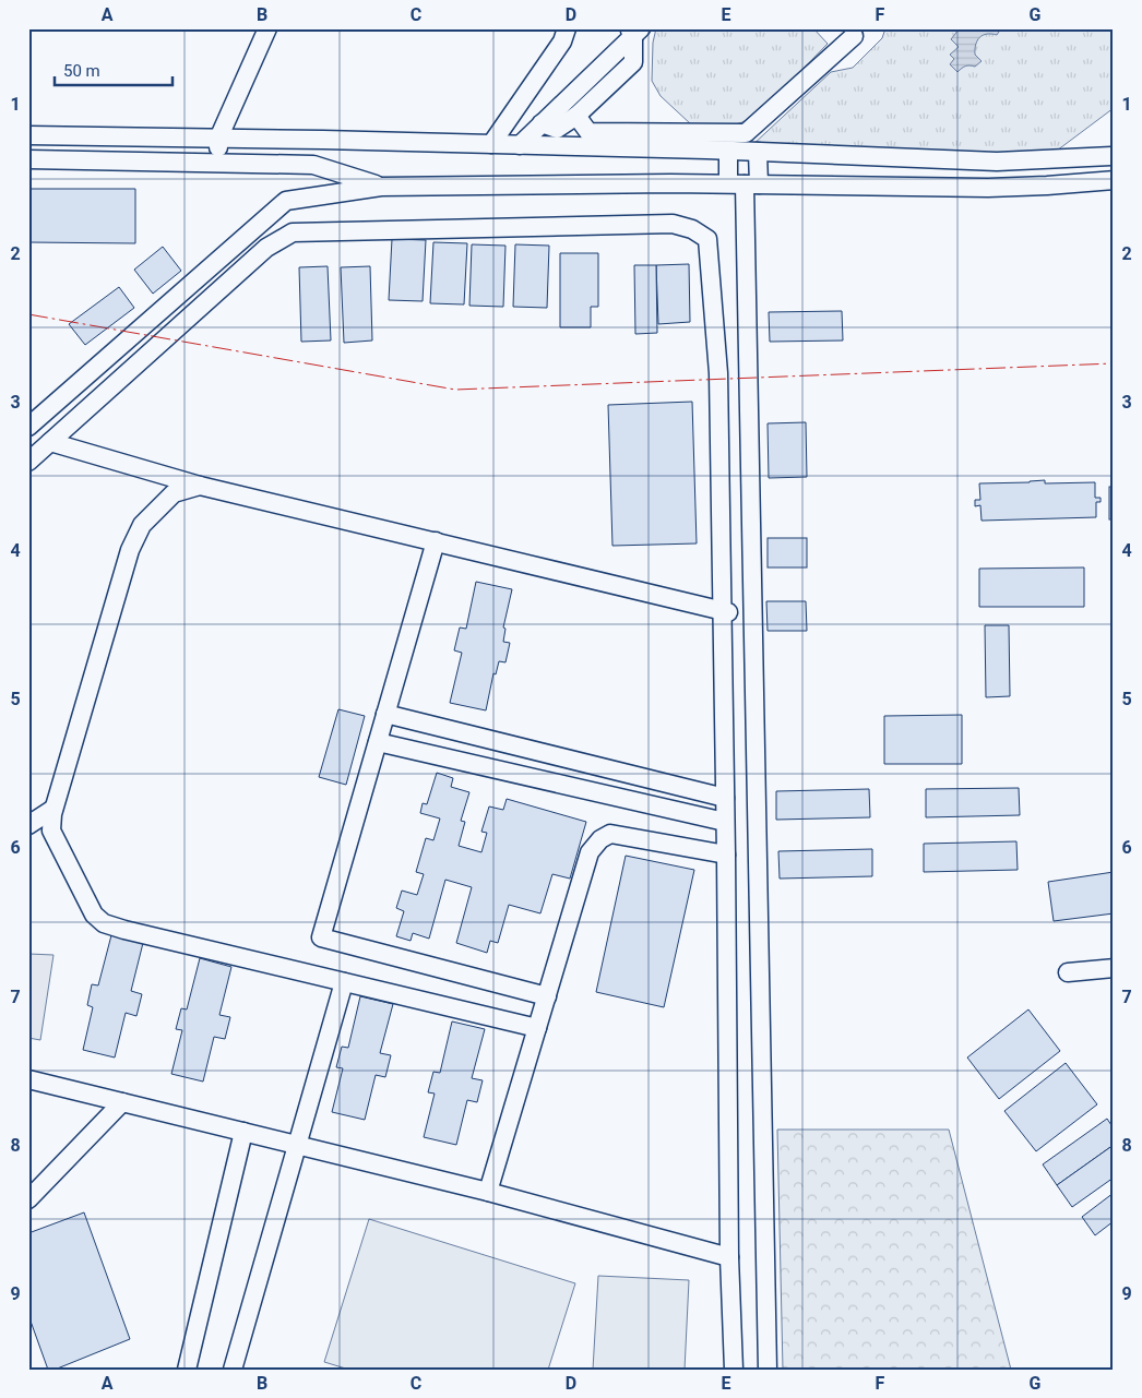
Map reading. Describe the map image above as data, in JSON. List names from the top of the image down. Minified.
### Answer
{"scale_bar":"50 m","grid":{"columns":["A","B","C","D","E","F","G"],"rows":["1","2","3","4","5","6","7","8","9"]}}
